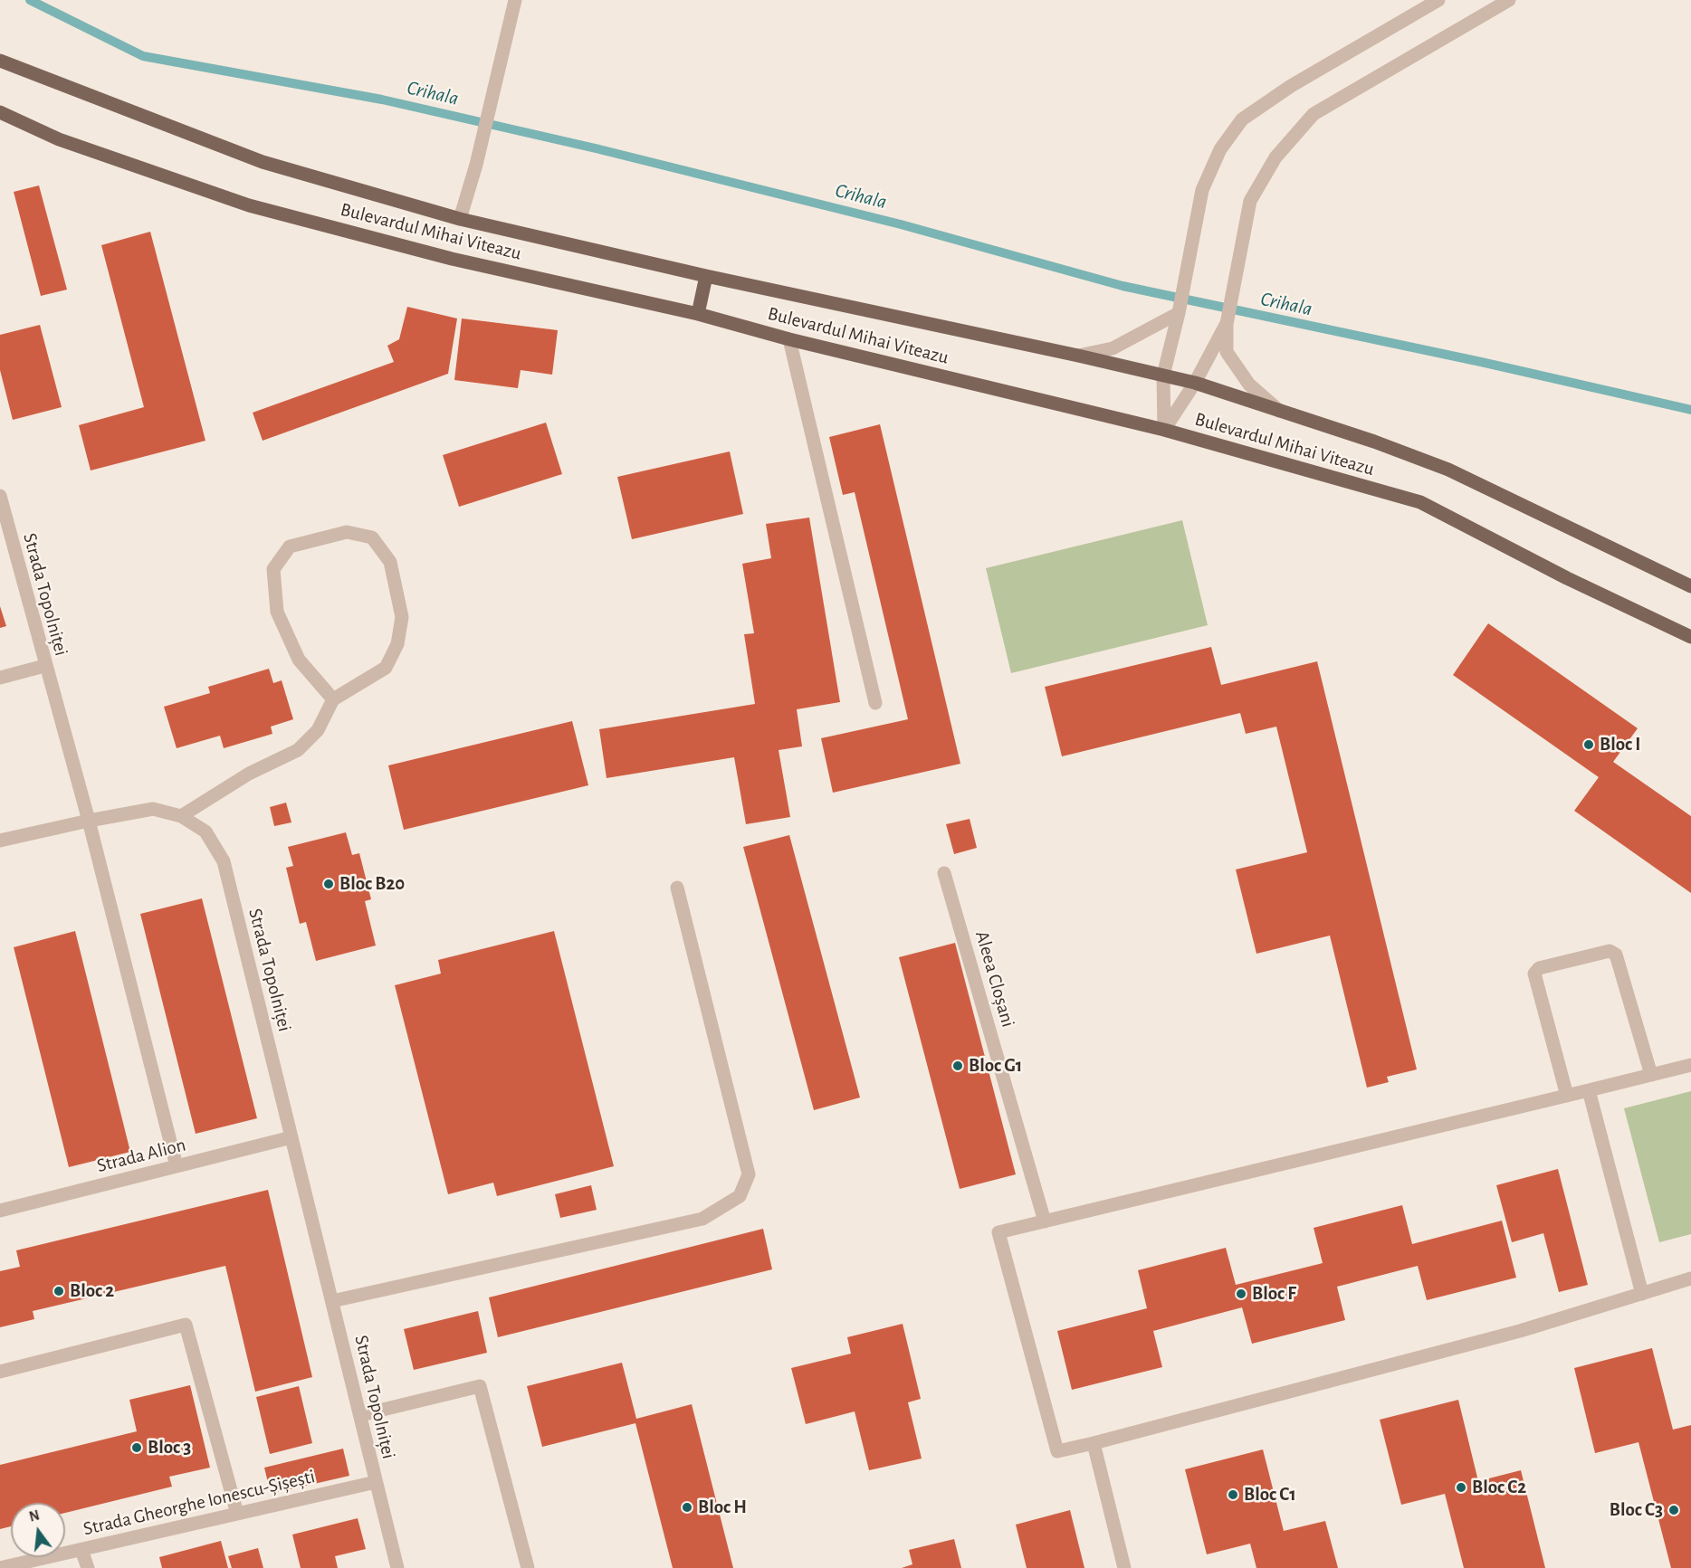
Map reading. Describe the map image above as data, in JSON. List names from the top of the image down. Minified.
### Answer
{"streets":{"main road":["Bulevardul Mihai Viteazu"],"street":["Strada Topolniței","Aleea Cloșani","Strada Alion","Strada Gheorghe Ionescu-Șișești"]},"crossings":[["Strada Topolniței","Strada Alion"],["Strada Topolniței","Strada Gheorghe Ionescu-Șișești"]],"water":["Crihala"],"places":["Bloc I","Bloc B20","Bloc G1","Bloc 2","Bloc F","Bloc 3","Bloc C2","Bloc C1","Bloc H","Bloc C3"],"north":"top"}
